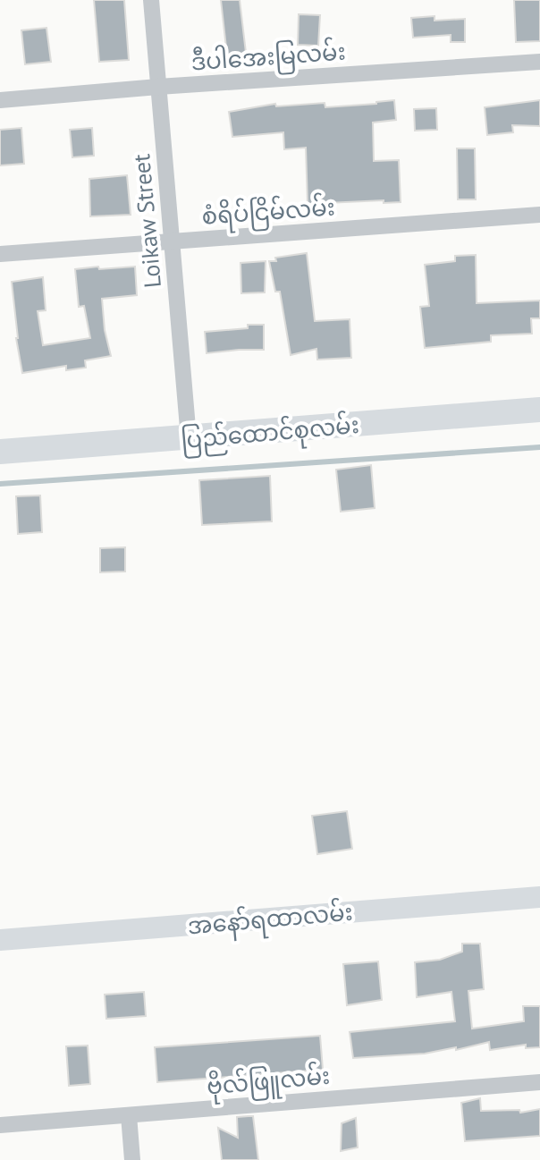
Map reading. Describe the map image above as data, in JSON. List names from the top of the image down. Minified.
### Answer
{"streets":{"main road":["ပြည်ထောင်စုလမ်း","အနော်ရထာလမ်း"],"street":["ဒီပါအေးမြလမ်း","စံရိပ်ငြိမ်လမ်း","Loikaw Street","ဗိုလ်ဖြူလမ်း"]},"crossings":[["ဒီပါအေးမြလမ်း","Loikaw Street"],["စံရိပ်ငြိမ်လမ်း","Loikaw Street"],["Loikaw Street","ပြည်ထောင်စုလမ်း"]]}
